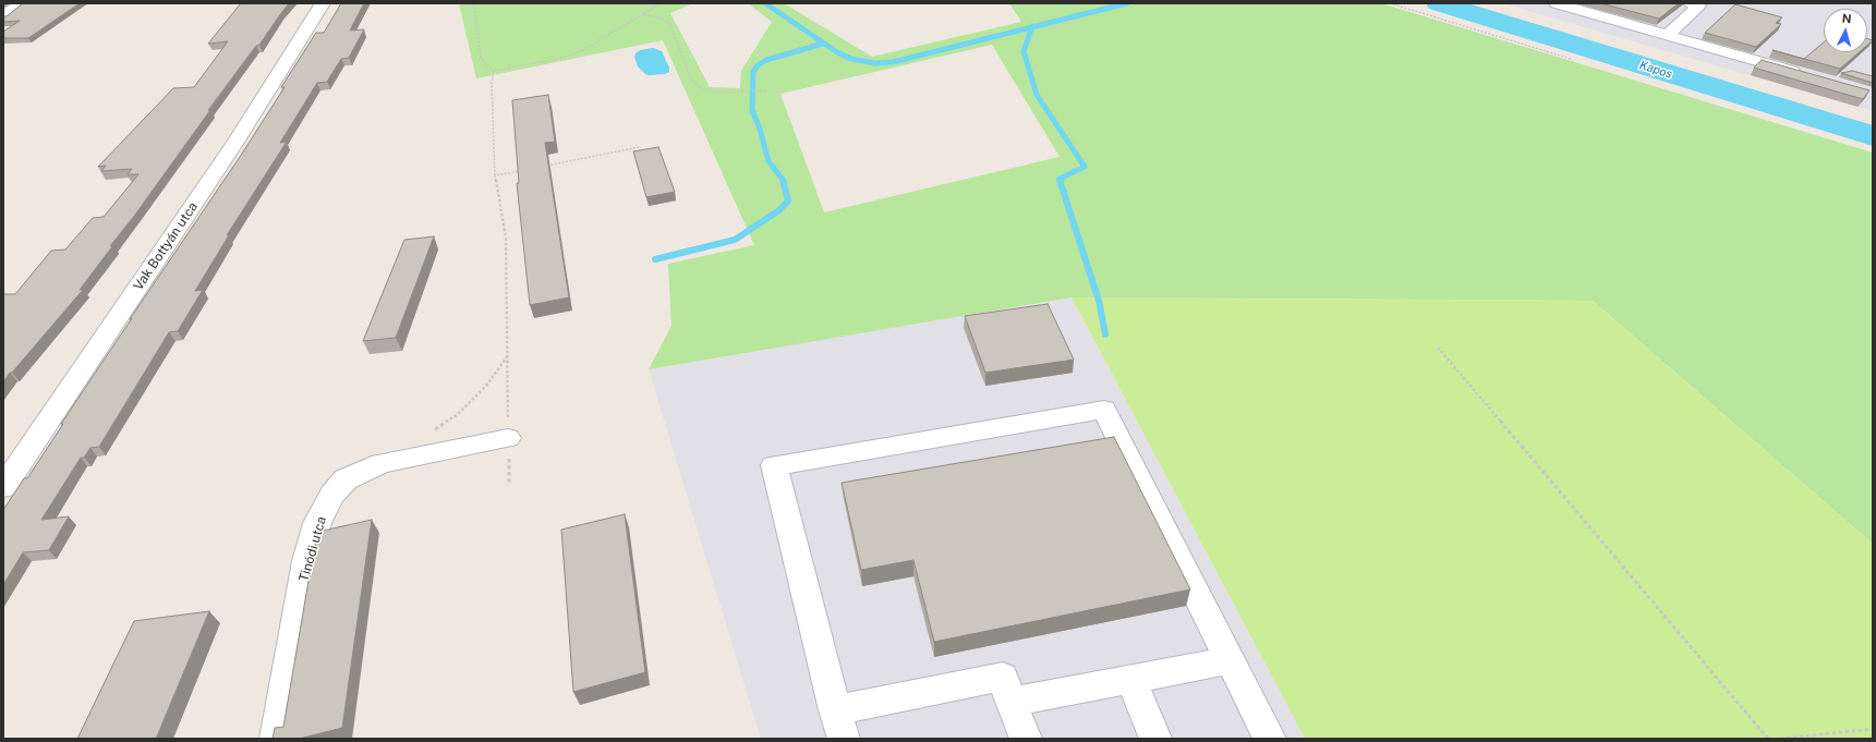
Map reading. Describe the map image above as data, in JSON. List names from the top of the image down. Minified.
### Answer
{"streets":{"street":["Vak Bottyán utca","Tinódi utca"]},"water":["Kapos"],"north":"top"}
